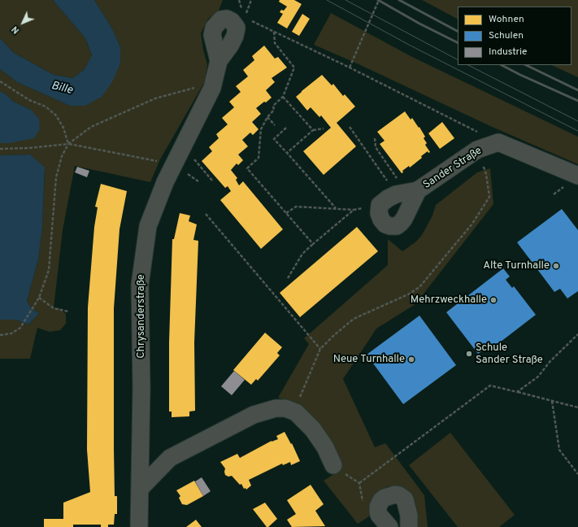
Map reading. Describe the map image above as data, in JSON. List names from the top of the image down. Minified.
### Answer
{"streets":{"street":["Sander Straße","Chrysanderstraße"]},"water":["Bille"],"places":["Alte Turnhalle","Mehrzweckhalle","Schule Sander Straße","Neue Turnhalle"],"legend":["Wohnen","Schulen","Industrie"],"north":"bottom left"}
